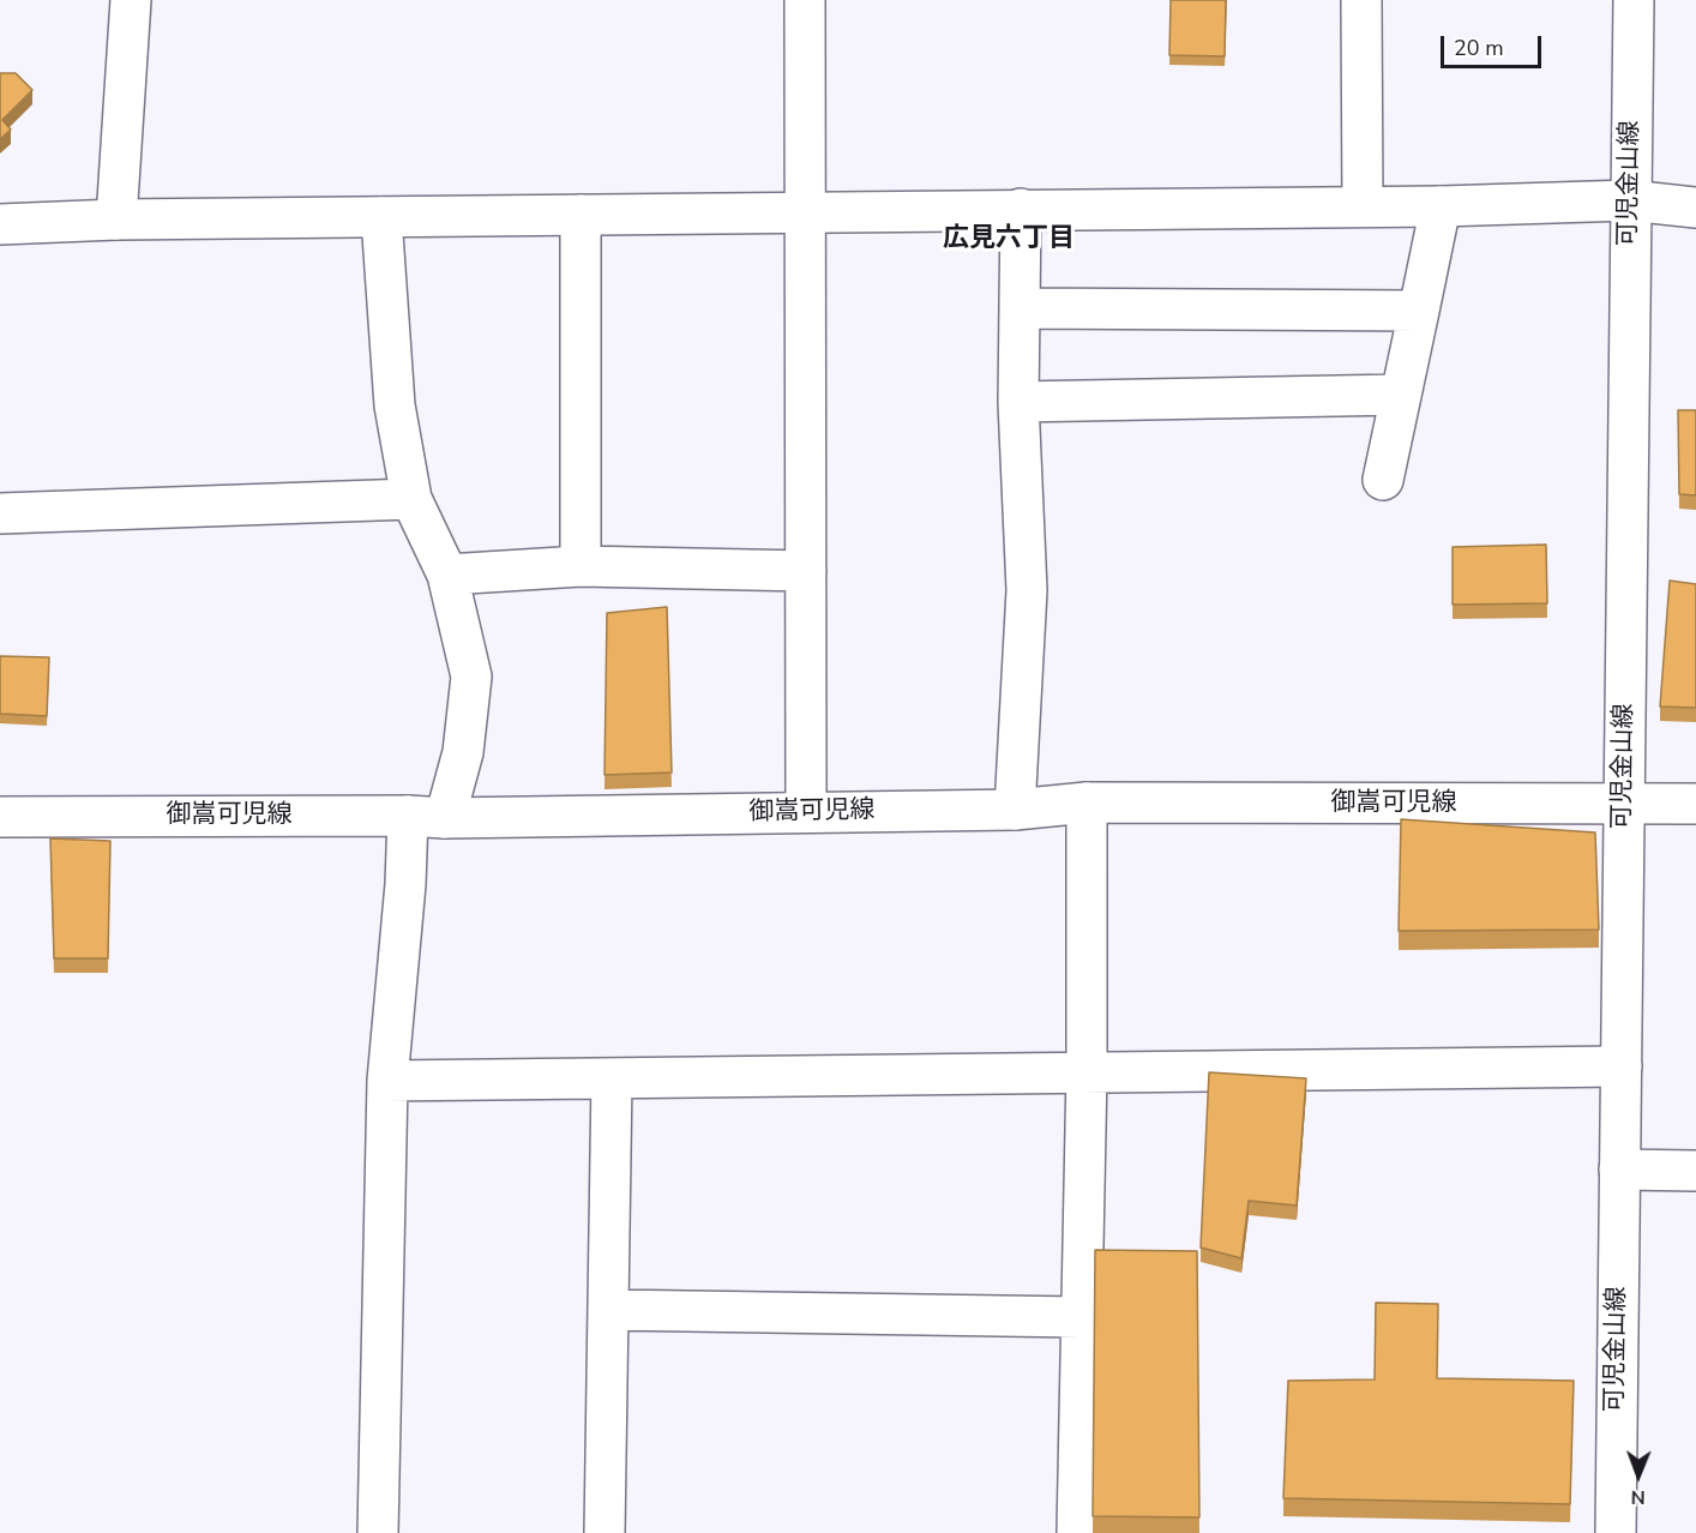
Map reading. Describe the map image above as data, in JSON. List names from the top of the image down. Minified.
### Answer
{"streets":{"street":["可児金山線","御嵩可児線"]},"crossings":[["可児金山線","御嵩可児線"]],"districts":["広見六丁目"],"scale_bar":"20 m","north":"bottom"}
